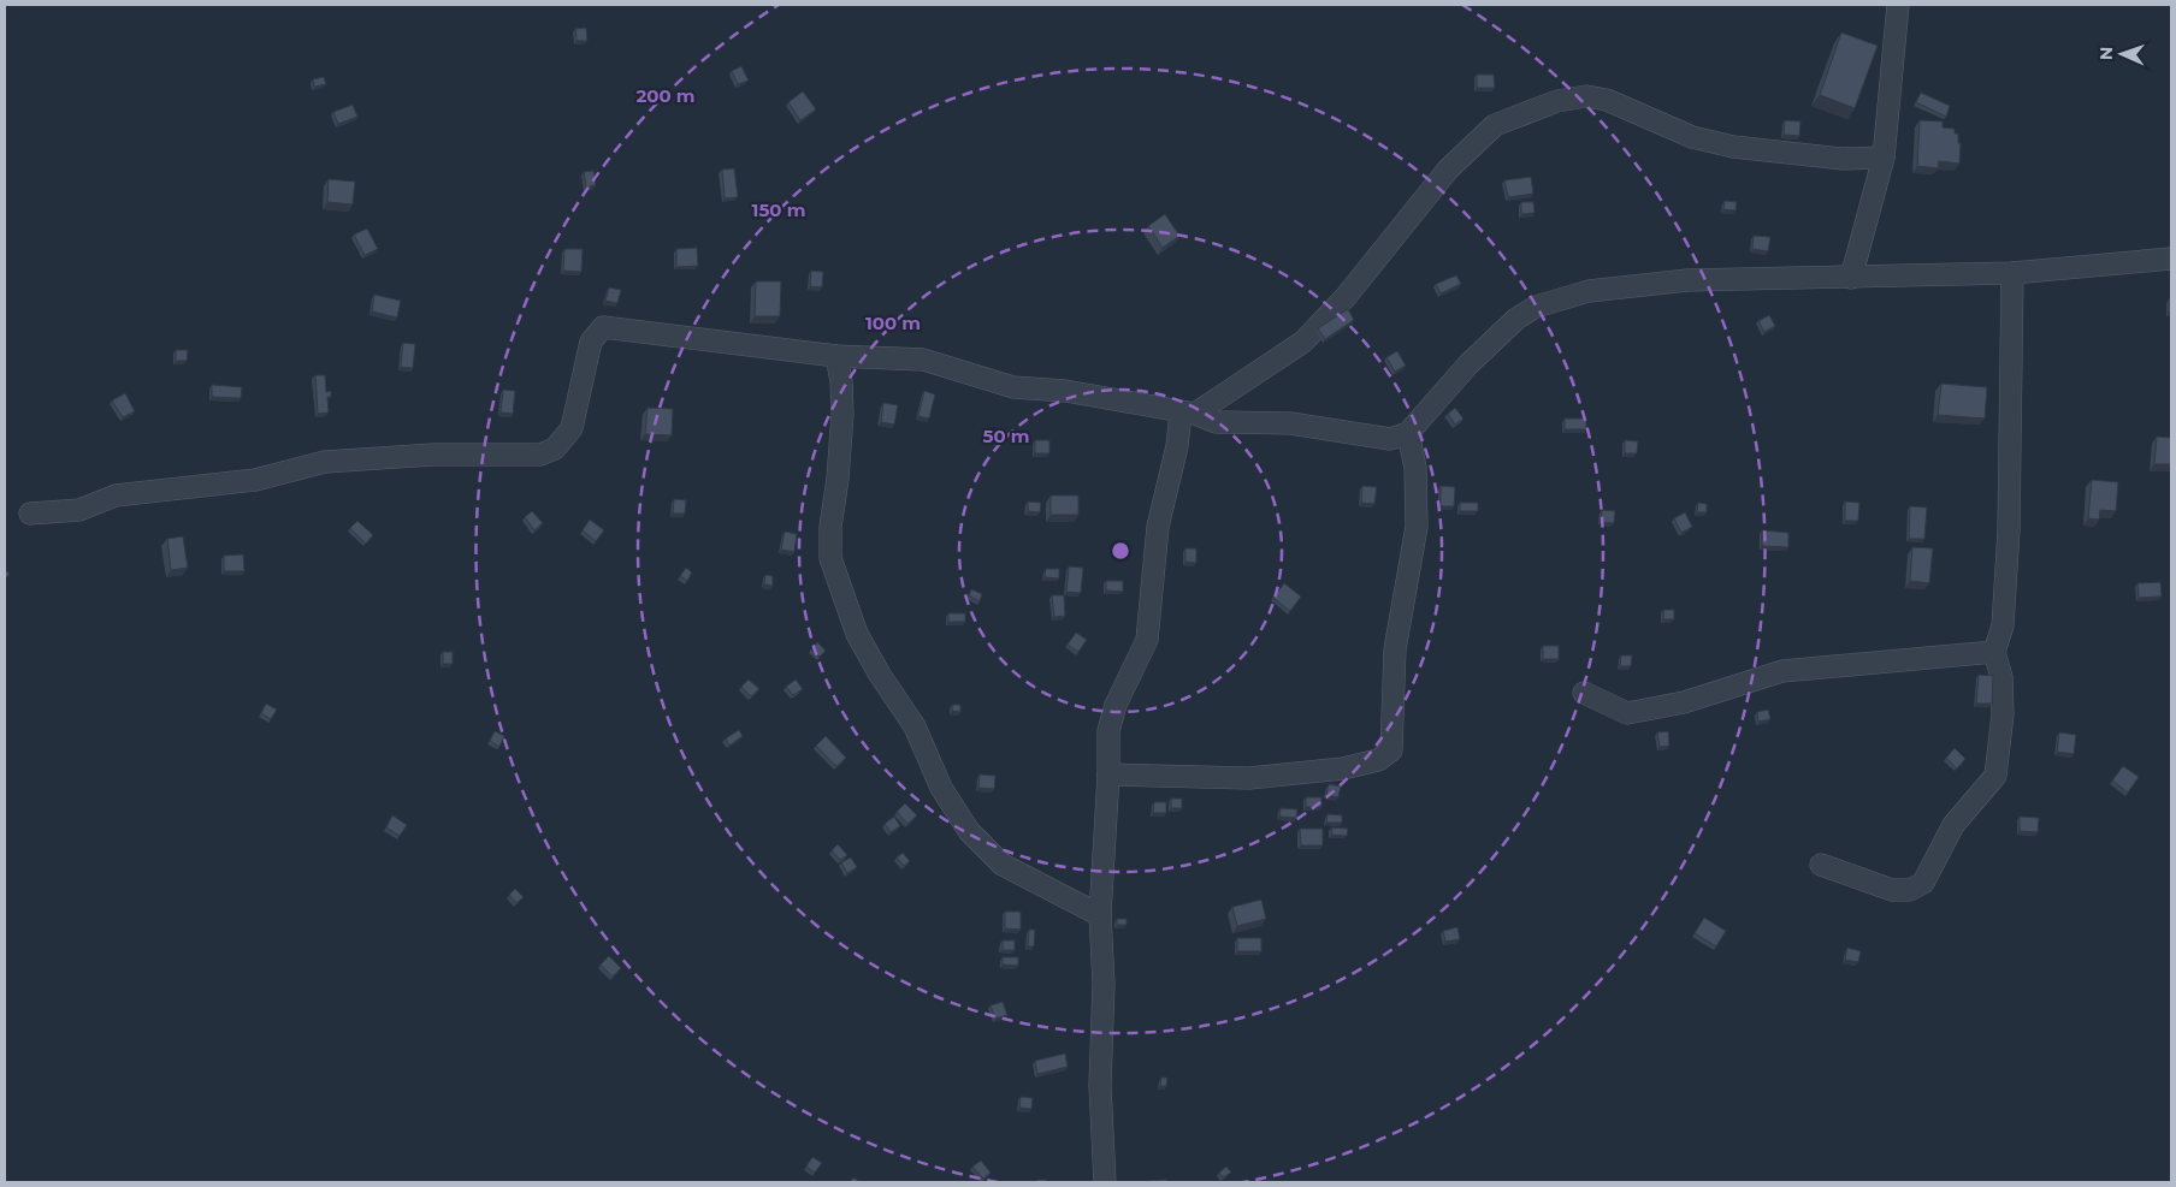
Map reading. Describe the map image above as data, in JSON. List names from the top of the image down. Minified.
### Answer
{"north":"left","rings":["200 m","150 m","100 m","50 m"]}
